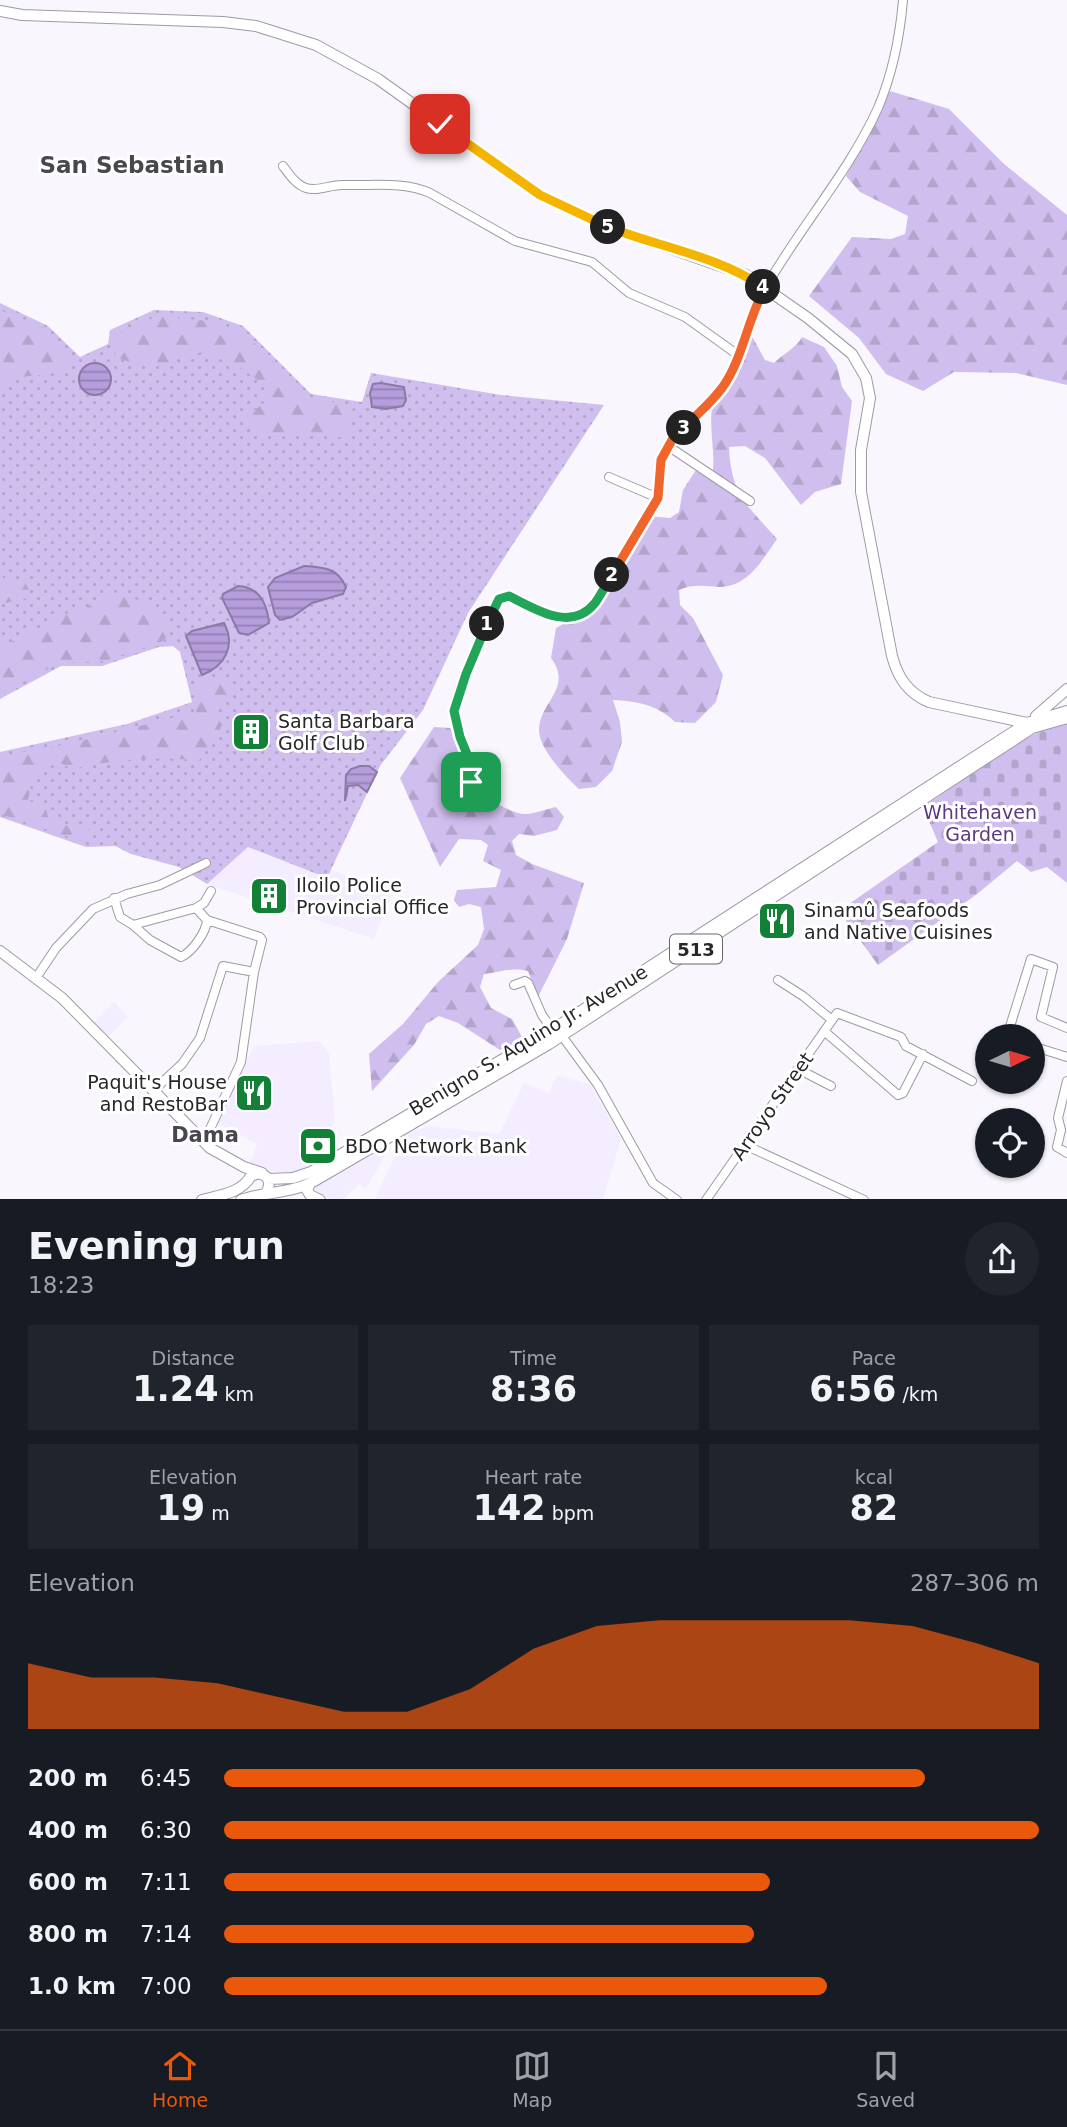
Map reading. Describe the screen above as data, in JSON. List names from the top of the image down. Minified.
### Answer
{"streets":{"main road":["513","Benigno S. Aquino Jr. Avenue"],"street":["Arroyo Street"]},"districts":["San Sebastian","Dama"],"parks":["Whitehaven Garden"],"places":{"building":["Santa Barbara Golf Club","Iloilo Police Provincial Office"],"restaurant":["Sinamû Seafoods and Native Cuisines","Paquit's House and RestoBar"],"bank":["BDO Network Bank"]},"north":"right","page":{"pins":["5","4","3","2","1"],"heading":["Evening run","18:23"],"stats":[["Distance","1.24 km"],["Time","8:36"],["Pace","6:56 /km"],["Elevation","19 m"],["Heart rate","142 bpm"],["kcal","82"]],"chart":["Elevation","287–306 m"],"list":[{"name":"200 m","note":"6:45"},{"name":"400 m","note":"6:30"},{"name":"600 m","note":"7:11"},{"name":"800 m","note":"7:14"},{"name":"1.0 km","note":"7:00"}],"tabs":["Home","Map","Saved"]}}
